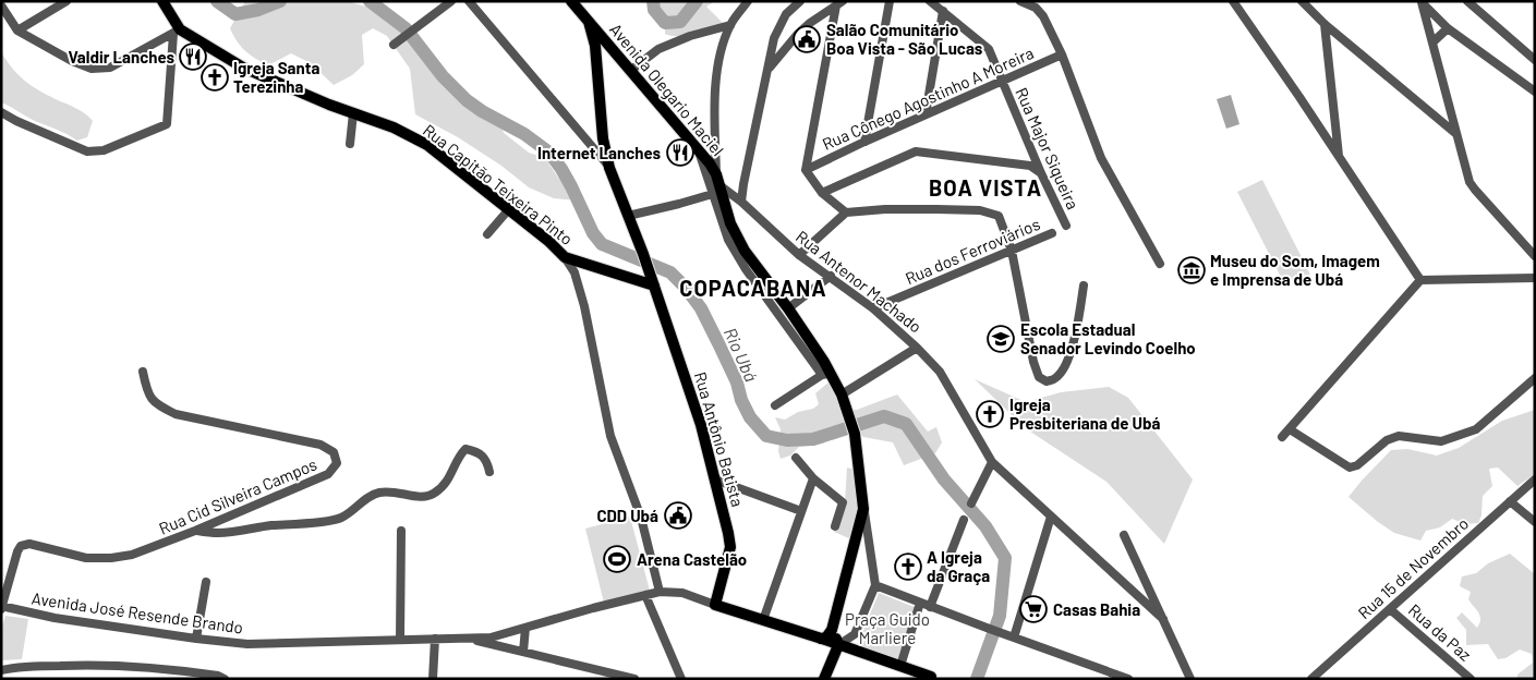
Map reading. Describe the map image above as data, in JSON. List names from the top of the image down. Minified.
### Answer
{"streets":{"main road":["Avenida Olegario Maciel","Rua Capitão Teixeira Pinto","Rua Antônio Batista"],"street":["Rua Cônego Agostinho A Moreira","Rua Major Siqueira","Rua dos Ferroviários","Rua Antenor Machado","Rua Cid Silveira Campos","Rua 15 de Novembro","Avenida José Resende Brando","Rua da Paz"]},"crossings":[["Avenida Olegario Maciel","Rua Antenor Machado"],["Avenida Olegario Maciel","Rua Antônio Batista"],["Rua Cônego Agostinho A Moreira","Rua Major Siqueira"],["Rua Capitão Teixeira Pinto","Rua Antônio Batista"],["Rua dos Ferroviários","Rua Antenor Machado"],["Rua Cid Silveira Campos","Avenida José Resende Brando"],["Rua 15 de Novembro","Rua da Paz"]],"districts":["BOA VISTA","COPACABANA"],"water":["Rio Ubá"],"parks":["Praça Guido Marliere"],"places":{"public building":["Salão Comunitário Boa Vista - São Lucas","CDD Ubá"],"restaurant":["Valdir Lanches","Internet Lanches"],"church":["Igreja Santa Terezinha","Igreja Presbiteriana de Ubá","A Igreja da Graça"],"museum":["Museu do Som, Imagem e Imprensa de Ubá"],"school or university":["Escola Estadual Senador Levindo Coelho"],"sports":["Arena Castelão"],"supermarket":["Casas Bahia"]}}
